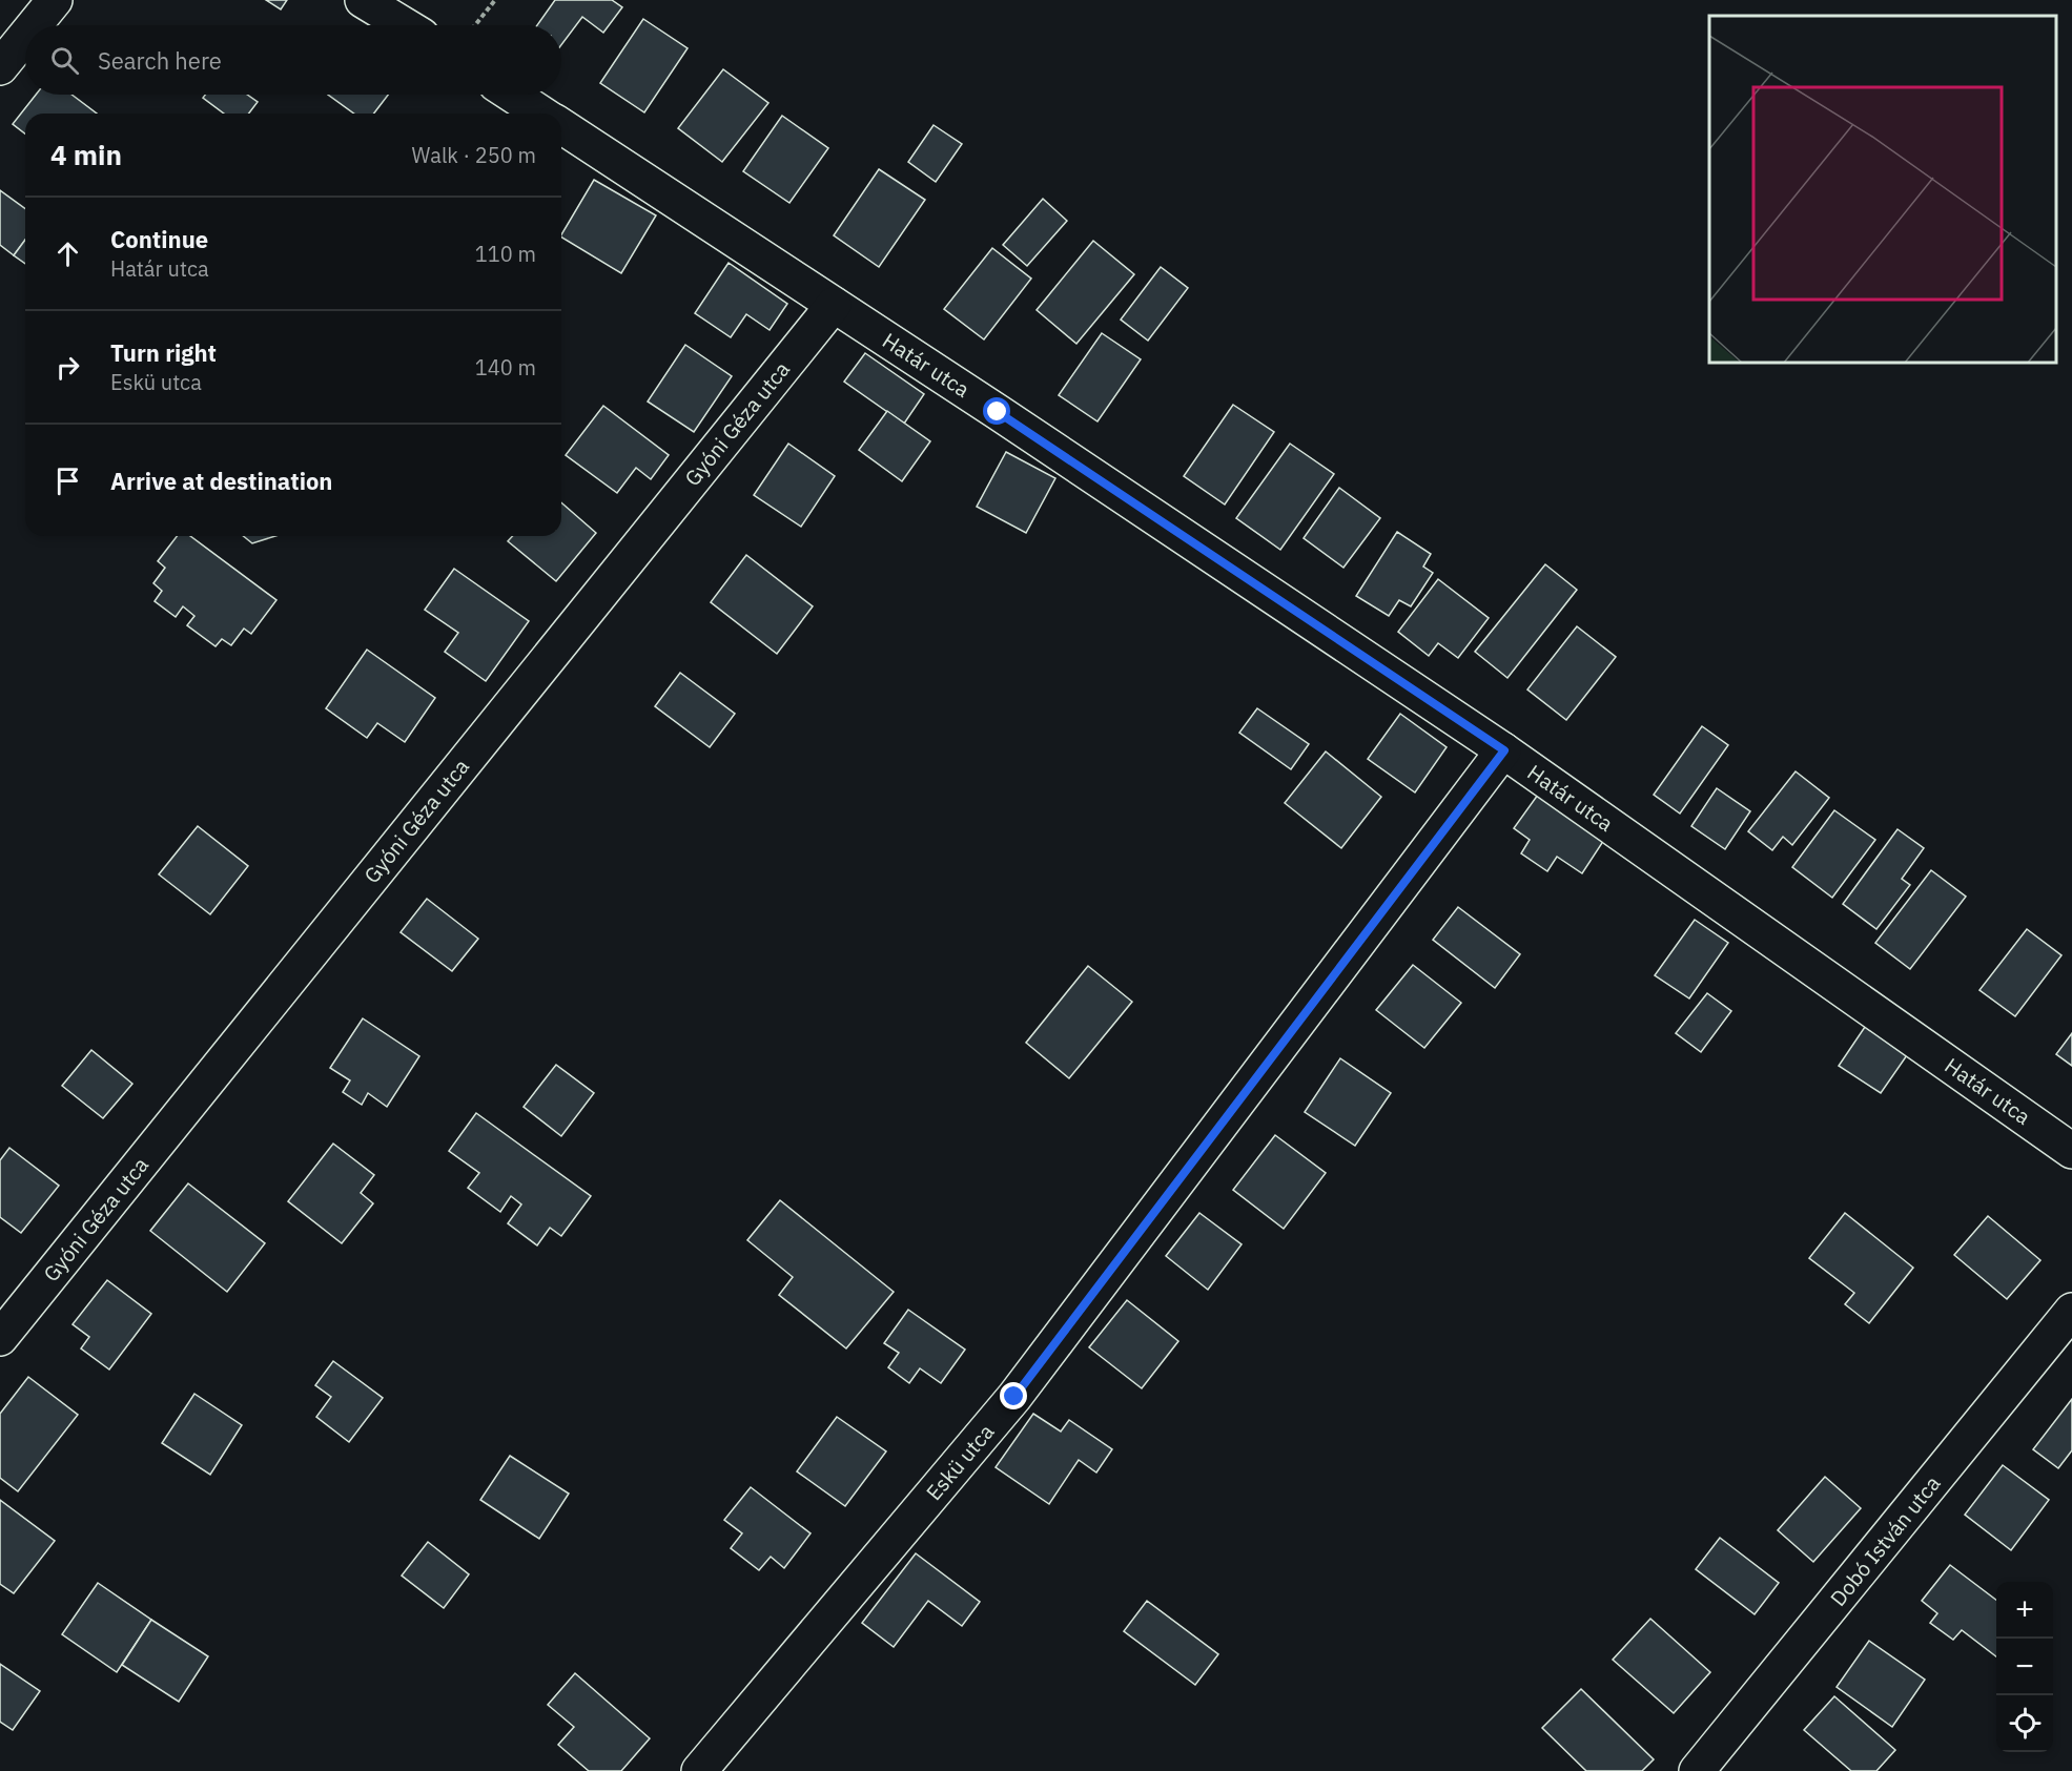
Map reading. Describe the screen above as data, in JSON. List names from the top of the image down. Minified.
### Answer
{"streets":{"street":["Határ utca","Gyóni Géza utca","Eskü utca","Dobó István utca"]},"crossings":[["Határ utca","Gyóni Géza utca"],["Határ utca","Eskü utca"]],"page":{"search":"Search here","heading":["4 min","Walk · 250 m"],"list":[["Continue","Határ utca","110 m"],["Turn right","Eskü utca","140 m"],"Arrive at destination"],"map_buttons":["+","−"]}}
